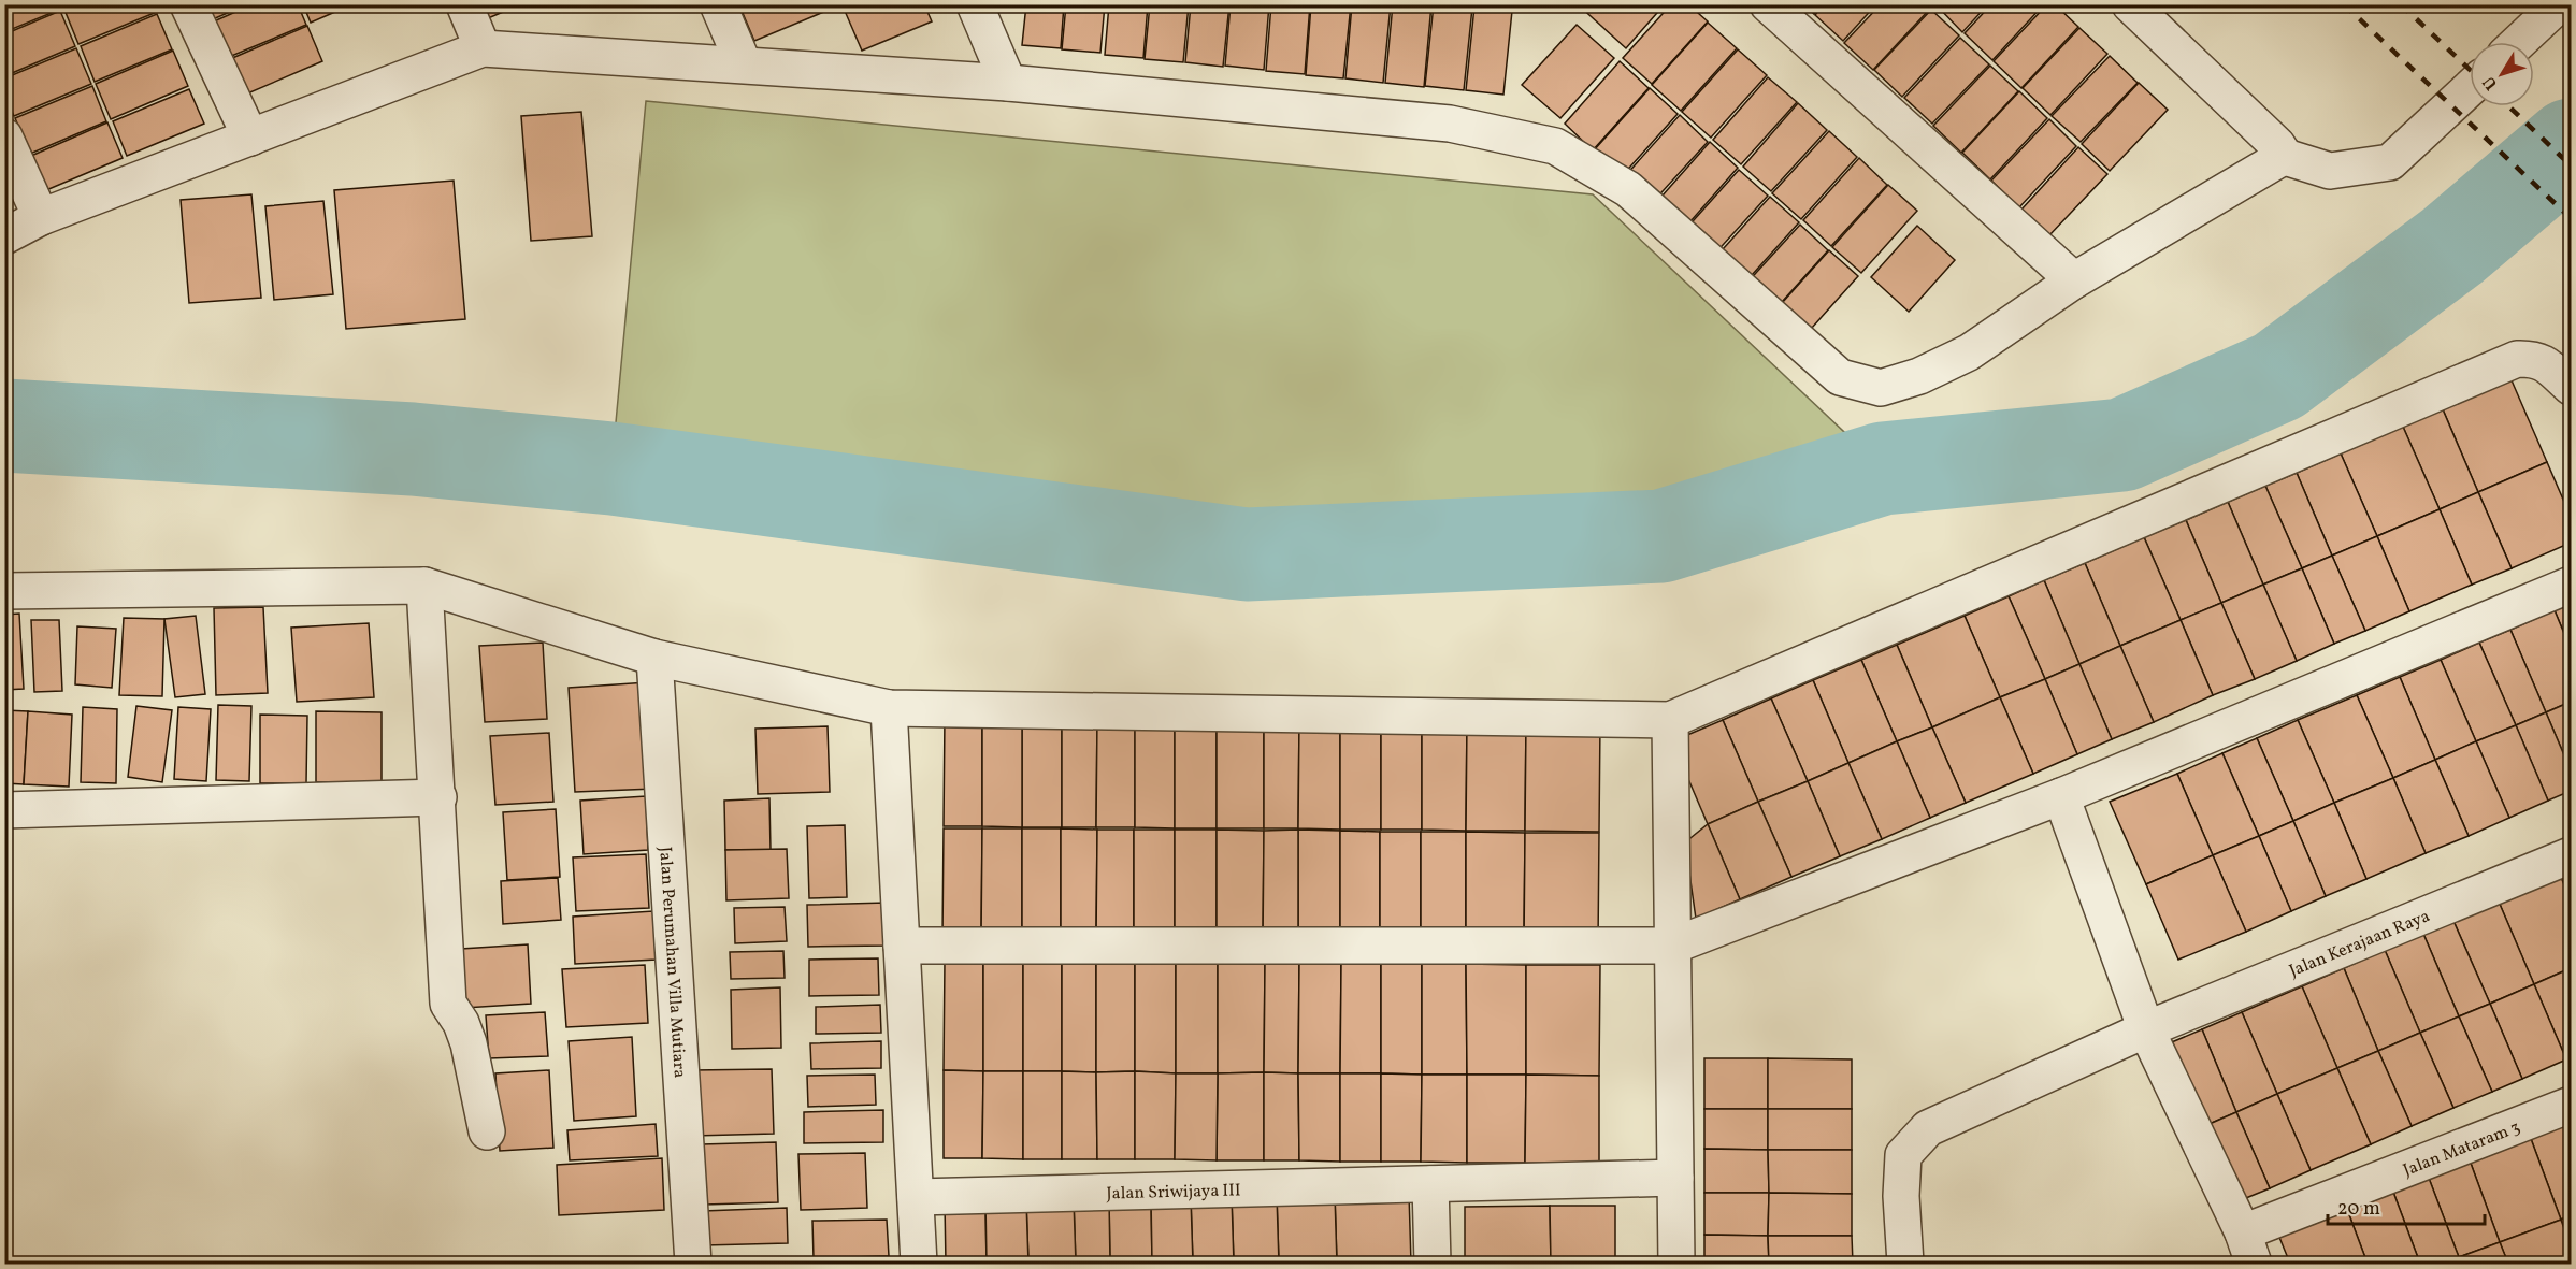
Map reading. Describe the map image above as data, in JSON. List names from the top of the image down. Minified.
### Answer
{"streets":{"street":["Jalan Kerajaan Raya","Jalan Perumahan Villa Mutiara","Jalan Mataram 3","Jalan Sriwijaya III"]},"scale_bar":"20 m","north":"bottom left"}
